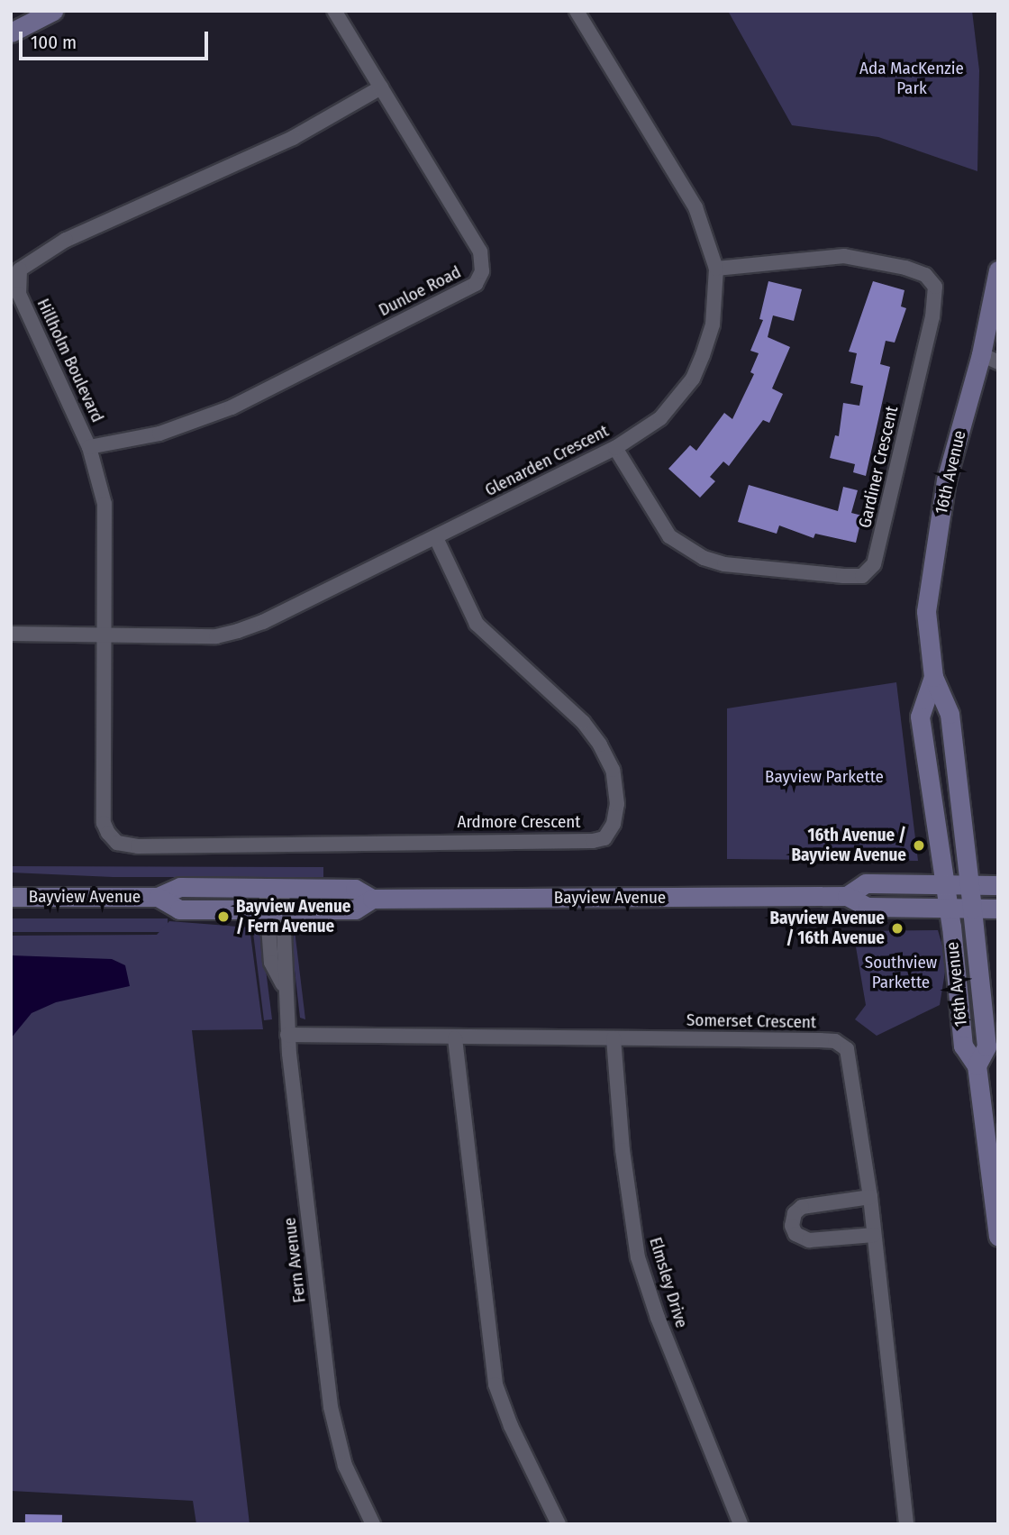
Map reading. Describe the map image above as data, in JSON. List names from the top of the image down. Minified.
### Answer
{"streets":{"main road":["16th Avenue","Bayview Avenue"],"street":["Dunloe Road","Hillholm Boulevard","Glenarden Crescent","Gardiner Crescent","Ardmore Crescent","Somerset Crescent","Fern Avenue","Elmsley Drive"]},"crossings":[["Dunloe Road","Hillholm Boulevard"],["Hillholm Boulevard","Glenarden Crescent"],["Hillholm Boulevard","Ardmore Crescent"],["Glenarden Crescent","Gardiner Crescent"],["Glenarden Crescent","Ardmore Crescent"],["16th Avenue","Bayview Avenue"],["Bayview Avenue","Fern Avenue"],["Somerset Crescent","Fern Avenue"],["Somerset Crescent","Elmsley Drive"]],"parks":["Ada MacKenzie Park","Bayview Parkette","Southview Parkette"],"places":["16th Avenue / Bayview Avenue","Bayview Avenue / Fern Avenue","Bayview Avenue / 16th Avenue"],"scale_bar":"100 m"}
